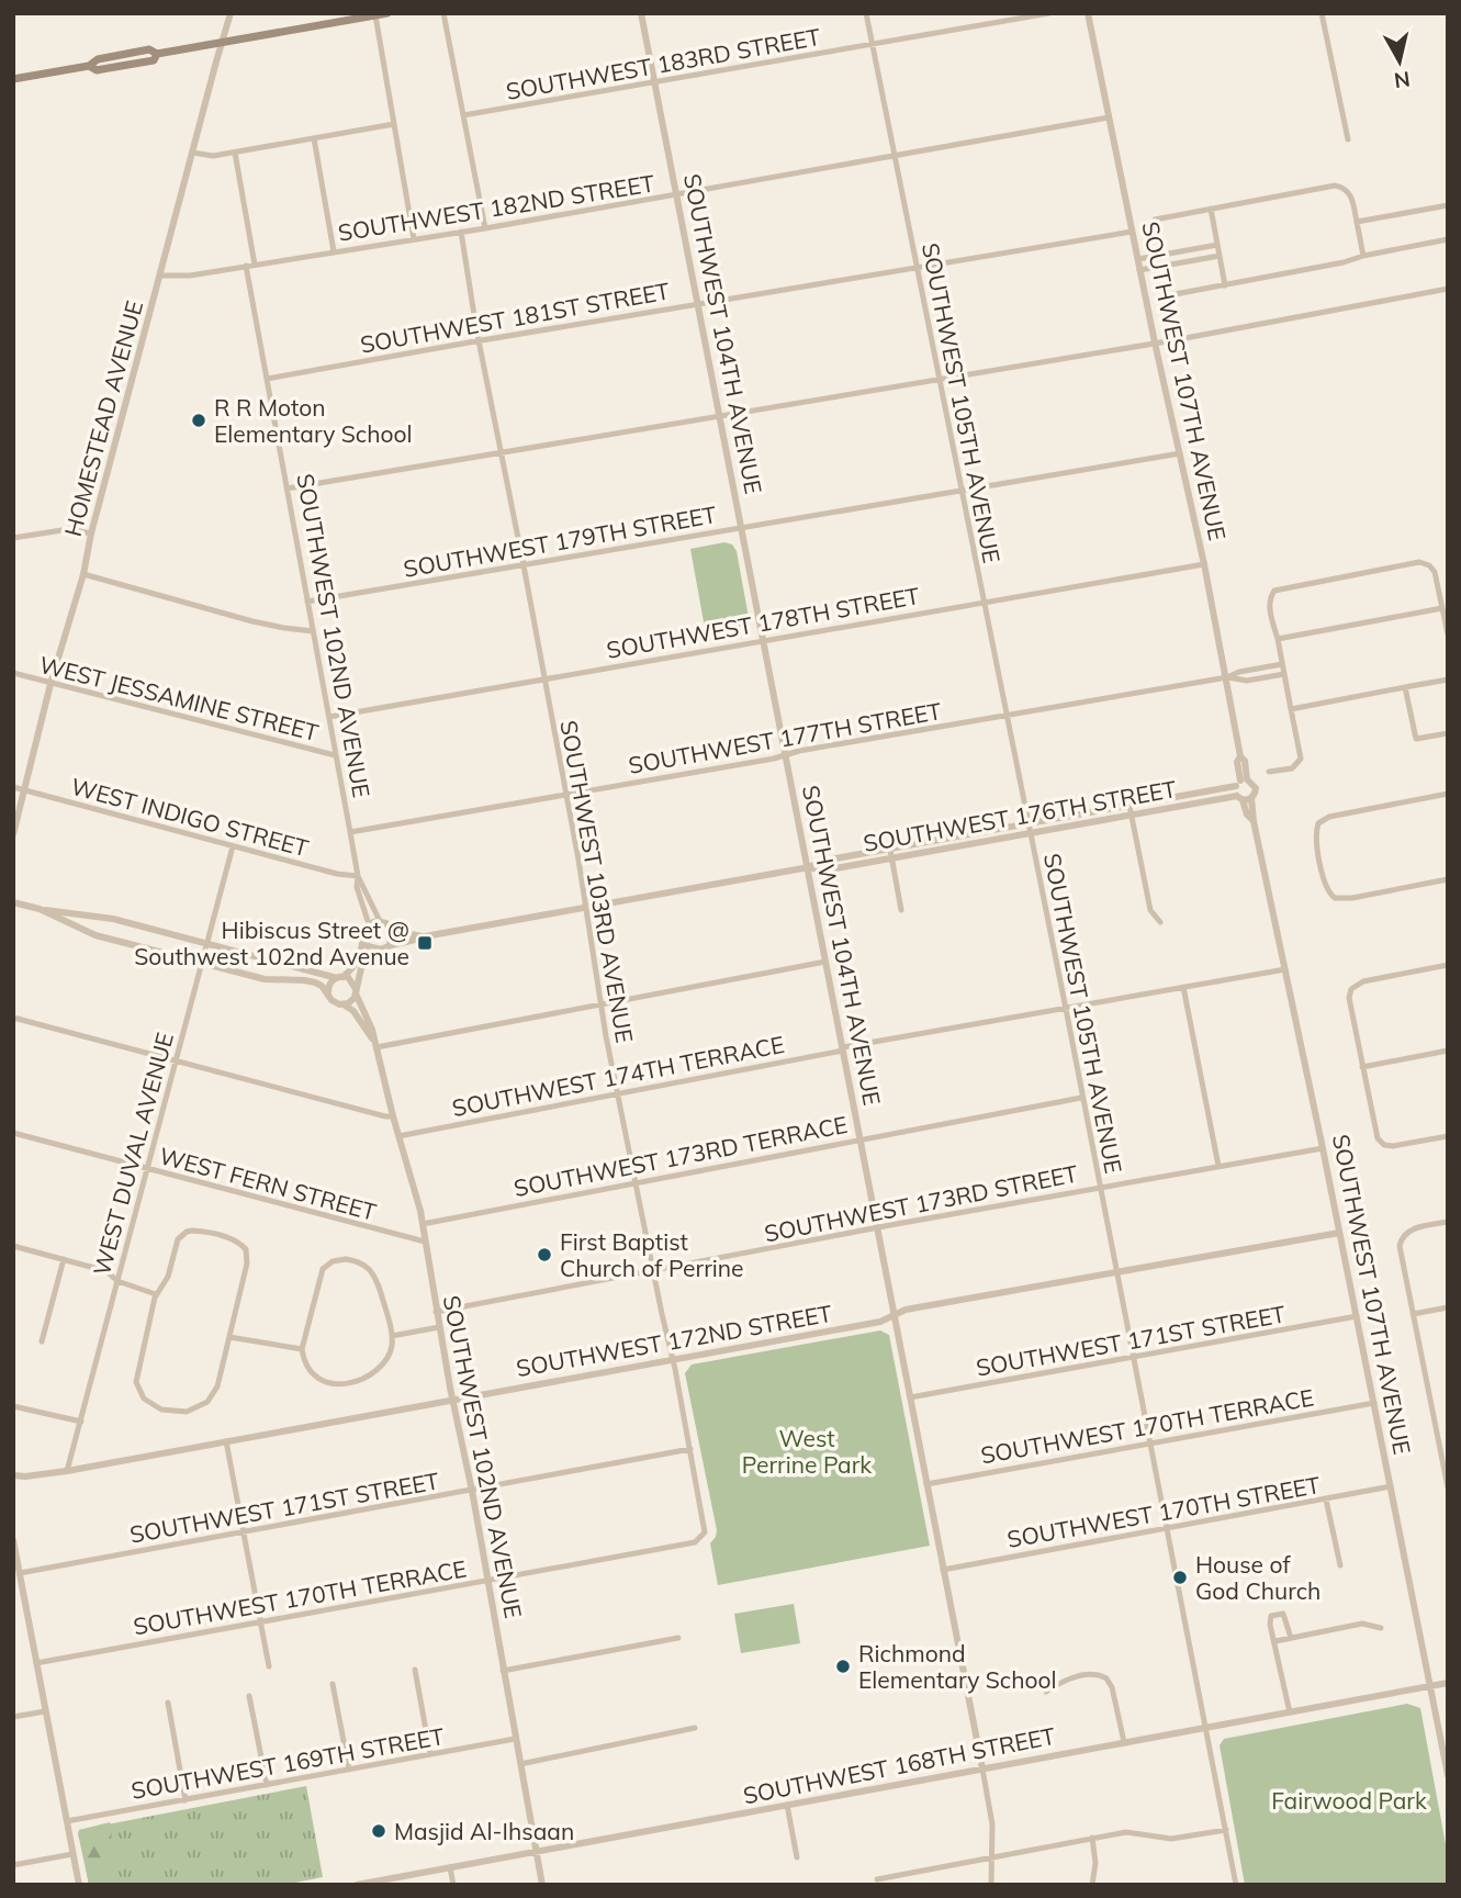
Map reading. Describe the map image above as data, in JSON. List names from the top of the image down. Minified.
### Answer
{"streets":{"street":["SOUTHWEST 183RD STREET","SOUTHWEST 182ND STREET","SOUTHWEST 181ST STREET","SOUTHWEST 104TH AVENUE","SOUTHWEST 107TH AVENUE","SOUTHWEST 105TH AVENUE","HOMESTEAD AVENUE","SOUTHWEST 179TH STREET","SOUTHWEST 178TH STREET","SOUTHWEST 102ND AVENUE","WEST JESSAMINE STREET","SOUTHWEST 177TH STREET","SOUTHWEST 176TH STREET","WEST INDIGO STREET","SOUTHWEST 103RD AVENUE","SOUTHWEST 174TH TERRACE","WEST DUVAL AVENUE","SOUTHWEST 173RD TERRACE","WEST FERN STREET","SOUTHWEST 173RD STREET","SOUTHWEST 172ND STREET","SOUTHWEST 171ST STREET","SOUTHWEST 170TH TERRACE","SOUTHWEST 170TH STREET","SOUTHWEST 169TH STREET","SOUTHWEST 168TH STREET"]},"crossings":[["SOUTHWEST 183RD STREET","SOUTHWEST 104TH AVENUE"],["SOUTHWEST 183RD STREET","SOUTHWEST 105TH AVENUE"],["SOUTHWEST 182ND STREET","SOUTHWEST 104TH AVENUE"],["SOUTHWEST 182ND STREET","SOUTHWEST 107TH AVENUE"],["SOUTHWEST 182ND STREET","SOUTHWEST 105TH AVENUE"],["SOUTHWEST 182ND STREET","HOMESTEAD AVENUE"],["SOUTHWEST 182ND STREET","SOUTHWEST 102ND AVENUE"],["SOUTHWEST 182ND STREET","SOUTHWEST 103RD AVENUE"],["SOUTHWEST 181ST STREET","SOUTHWEST 104TH AVENUE"],["SOUTHWEST 181ST STREET","SOUTHWEST 107TH AVENUE"],["SOUTHWEST 181ST STREET","SOUTHWEST 105TH AVENUE"],["SOUTHWEST 181ST STREET","SOUTHWEST 102ND AVENUE"],["SOUTHWEST 181ST STREET","SOUTHWEST 103RD AVENUE"],["SOUTHWEST 104TH AVENUE","SOUTHWEST 179TH STREET"],["SOUTHWEST 104TH AVENUE","SOUTHWEST 178TH STREET"],["SOUTHWEST 104TH AVENUE","SOUTHWEST 177TH STREET"],["SOUTHWEST 104TH AVENUE","SOUTHWEST 176TH STREET"],["SOUTHWEST 104TH AVENUE","SOUTHWEST 174TH TERRACE"],["SOUTHWEST 104TH AVENUE","SOUTHWEST 173RD TERRACE"],["SOUTHWEST 104TH AVENUE","SOUTHWEST 173RD STREET"],["SOUTHWEST 104TH AVENUE","SOUTHWEST 172ND STREET"],["SOUTHWEST 104TH AVENUE","SOUTHWEST 171ST STREET"],["SOUTHWEST 104TH AVENUE","SOUTHWEST 170TH TERRACE"],["SOUTHWEST 104TH AVENUE","SOUTHWEST 170TH STREET"],["SOUTHWEST 104TH AVENUE","SOUTHWEST 168TH STREET"],["SOUTHWEST 107TH AVENUE","SOUTHWEST 179TH STREET"],["SOUTHWEST 107TH AVENUE","SOUTHWEST 178TH STREET"],["SOUTHWEST 107TH AVENUE","SOUTHWEST 177TH STREET"],["SOUTHWEST 107TH AVENUE","SOUTHWEST 176TH STREET"],["SOUTHWEST 107TH AVENUE","SOUTHWEST 174TH TERRACE"],["SOUTHWEST 107TH AVENUE","SOUTHWEST 173RD STREET"],["SOUTHWEST 107TH AVENUE","SOUTHWEST 172ND STREET"],["SOUTHWEST 107TH AVENUE","SOUTHWEST 171ST STREET"],["SOUTHWEST 107TH AVENUE","SOUTHWEST 170TH TERRACE"],["SOUTHWEST 107TH AVENUE","SOUTHWEST 170TH STREET"],["SOUTHWEST 107TH AVENUE","SOUTHWEST 168TH STREET"],["SOUTHWEST 105TH AVENUE","SOUTHWEST 179TH STREET"],["SOUTHWEST 105TH AVENUE","SOUTHWEST 178TH STREET"],["SOUTHWEST 105TH AVENUE","SOUTHWEST 177TH STREET"],["SOUTHWEST 105TH AVENUE","SOUTHWEST 176TH STREET"],["SOUTHWEST 105TH AVENUE","SOUTHWEST 174TH TERRACE"],["SOUTHWEST 105TH AVENUE","SOUTHWEST 173RD TERRACE"],["SOUTHWEST 105TH AVENUE","SOUTHWEST 173RD STREET"],["SOUTHWEST 105TH AVENUE","SOUTHWEST 172ND STREET"],["SOUTHWEST 105TH AVENUE","SOUTHWEST 171ST STREET"],["SOUTHWEST 105TH AVENUE","SOUTHWEST 170TH TERRACE"],["SOUTHWEST 105TH AVENUE","SOUTHWEST 170TH STREET"],["SOUTHWEST 105TH AVENUE","SOUTHWEST 168TH STREET"],["HOMESTEAD AVENUE","WEST JESSAMINE STREET"],["HOMESTEAD AVENUE","WEST INDIGO STREET"],["SOUTHWEST 179TH STREET","SOUTHWEST 102ND AVENUE"],["SOUTHWEST 179TH STREET","SOUTHWEST 103RD AVENUE"],["SOUTHWEST 178TH STREET","SOUTHWEST 102ND AVENUE"],["SOUTHWEST 178TH STREET","SOUTHWEST 103RD AVENUE"],["SOUTHWEST 102ND AVENUE","WEST JESSAMINE STREET"],["SOUTHWEST 102ND AVENUE","SOUTHWEST 177TH STREET"],["SOUTHWEST 102ND AVENUE","SOUTHWEST 176TH STREET"],["SOUTHWEST 102ND AVENUE","WEST INDIGO STREET"],["SOUTHWEST 102ND AVENUE","SOUTHWEST 174TH TERRACE"],["SOUTHWEST 102ND AVENUE","SOUTHWEST 173RD TERRACE"],["SOUTHWEST 102ND AVENUE","WEST FERN STREET"],["SOUTHWEST 102ND AVENUE","SOUTHWEST 173RD STREET"],["SOUTHWEST 102ND AVENUE","SOUTHWEST 172ND STREET"],["SOUTHWEST 102ND AVENUE","SOUTHWEST 171ST STREET"],["SOUTHWEST 102ND AVENUE","SOUTHWEST 170TH TERRACE"],["SOUTHWEST 102ND AVENUE","SOUTHWEST 169TH STREET"],["SOUTHWEST 102ND AVENUE","SOUTHWEST 168TH STREET"],["SOUTHWEST 177TH STREET","SOUTHWEST 103RD AVENUE"],["SOUTHWEST 176TH STREET","SOUTHWEST 103RD AVENUE"],["WEST INDIGO STREET","WEST DUVAL AVENUE"],["SOUTHWEST 103RD AVENUE","SOUTHWEST 174TH TERRACE"],["SOUTHWEST 103RD AVENUE","SOUTHWEST 173RD TERRACE"],["SOUTHWEST 103RD AVENUE","SOUTHWEST 173RD STREET"],["SOUTHWEST 103RD AVENUE","SOUTHWEST 172ND STREET"],["SOUTHWEST 103RD AVENUE","SOUTHWEST 171ST STREET"],["SOUTHWEST 103RD AVENUE","SOUTHWEST 170TH TERRACE"],["WEST DUVAL AVENUE","WEST FERN STREET"],["WEST DUVAL AVENUE","SOUTHWEST 172ND STREET"]],"parks":["West Perrine Park","Fairwood Park"],"places":{"other":["R R Moton Elementary School","First Baptist Church of Perrine","House of God Church","Richmond Elementary School","Masjid Al-Ihsaan"],"transit":["Hibiscus Street @ Southwest 102nd Avenue"]},"north":"bottom"}
